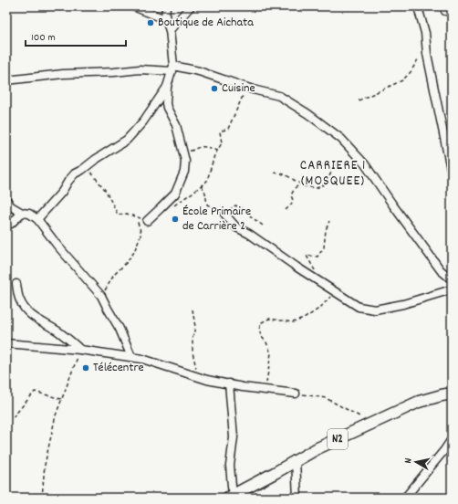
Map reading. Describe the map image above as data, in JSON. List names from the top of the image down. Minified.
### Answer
{"streets":{"highway":["N2"]},"districts":["CARRIERE 1 (MOSQUEE)"],"places":["Boutique de Aichata","Cuisine","École Primaire de Carrière 2","Télécentre"],"scale_bar":"100 m","north":"left"}
